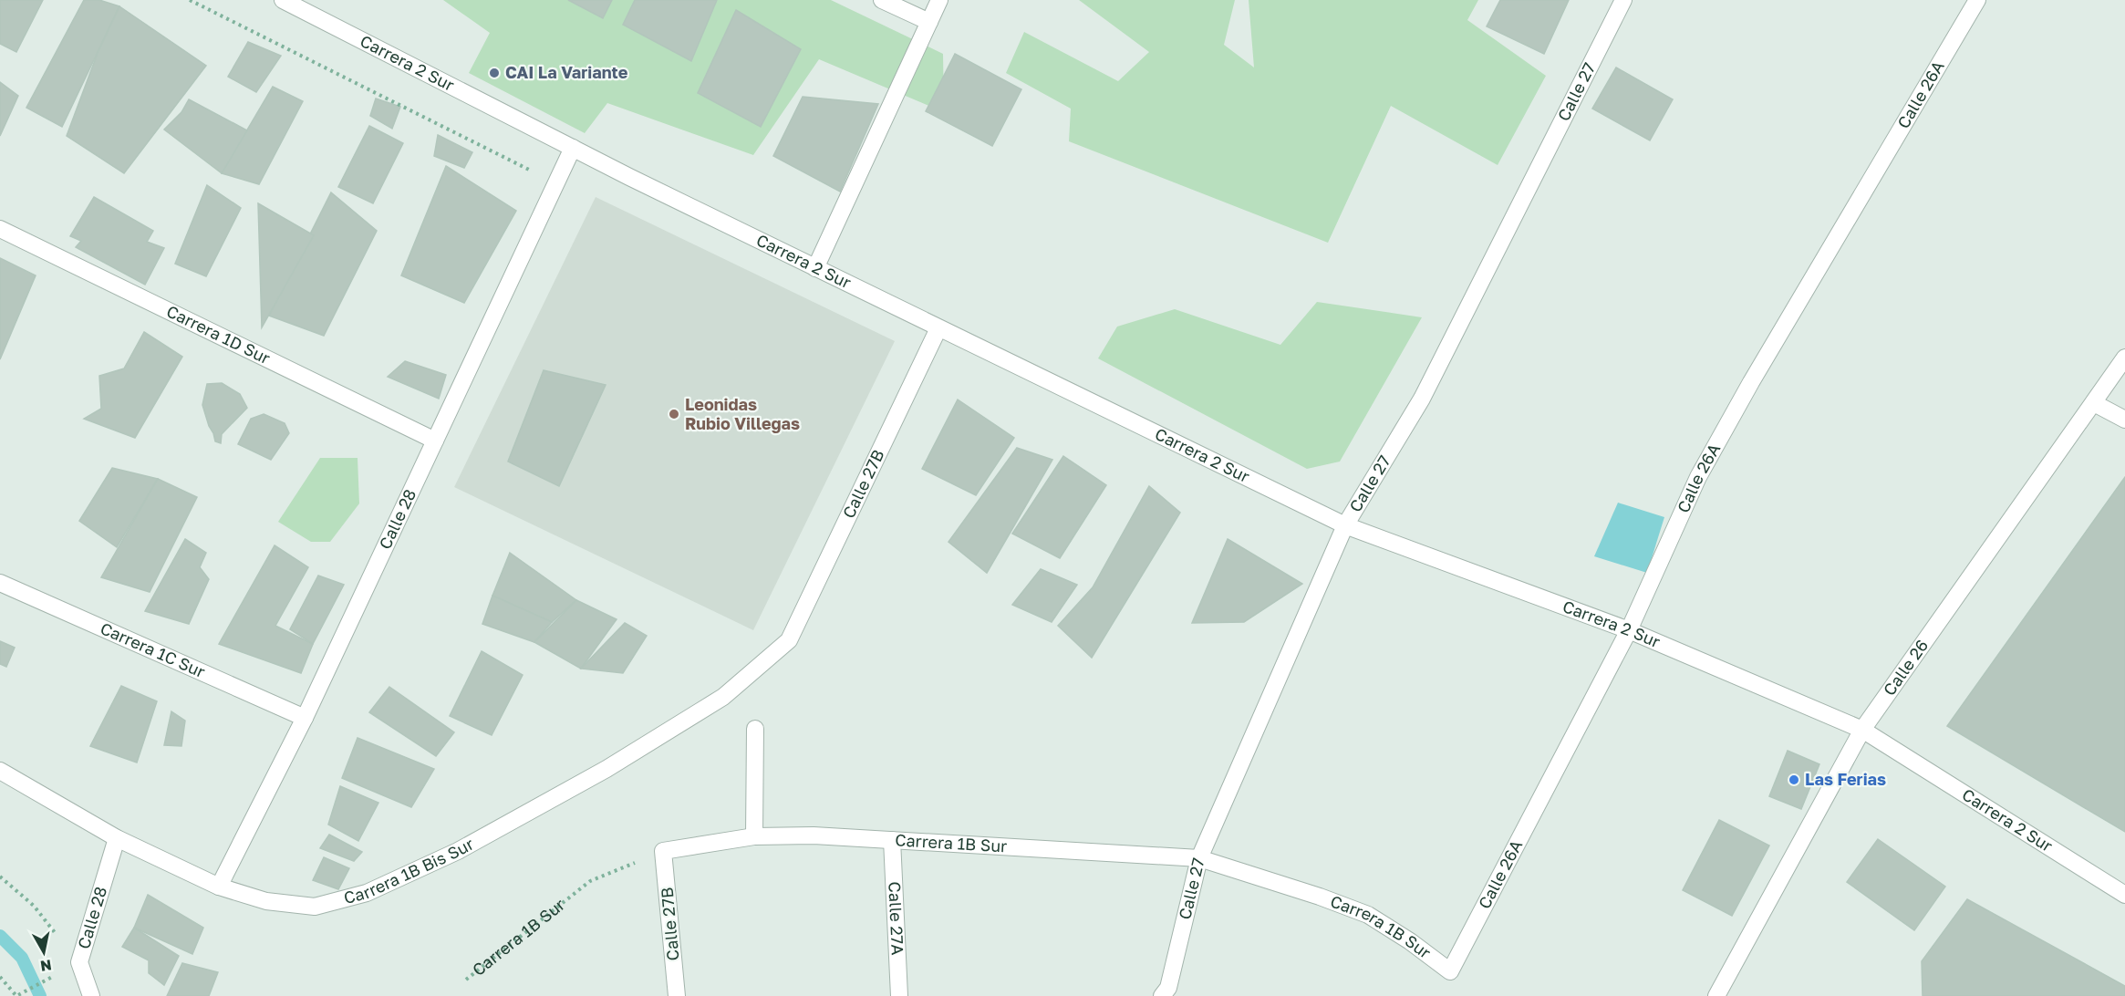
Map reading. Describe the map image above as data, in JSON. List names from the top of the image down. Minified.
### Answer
{"streets":{"street":["Carrera 2 Sur","Calle 27","Calle 26A","Carrera 1D Sur","Calle 27B","Calle 28","Carrera 1C Sur","Calle 26","Carrera 1B Sur","Carrera 1B Bis Sur","Calle 27A"]},"crossings":[["Carrera 2 Sur","Calle 27"],["Carrera 2 Sur","Calle 26A"],["Carrera 2 Sur","Calle 27B"],["Carrera 2 Sur","Calle 28"],["Carrera 2 Sur","Calle 26"],["Calle 27","Carrera 1B Sur"],["Calle 26A","Carrera 1B Sur"],["Carrera 1D Sur","Calle 28"],["Calle 27B","Carrera 1B Sur"],["Calle 27B","Carrera 1B Bis Sur"],["Calle 28","Carrera 1C Sur"],["Calle 28","Carrera 1B Bis Sur"],["Carrera 1B Sur","Calle 27A"]],"places":["CAI La Variante","Leonidas Rubio Villegas","Las Ferias"],"north":"bottom"}
